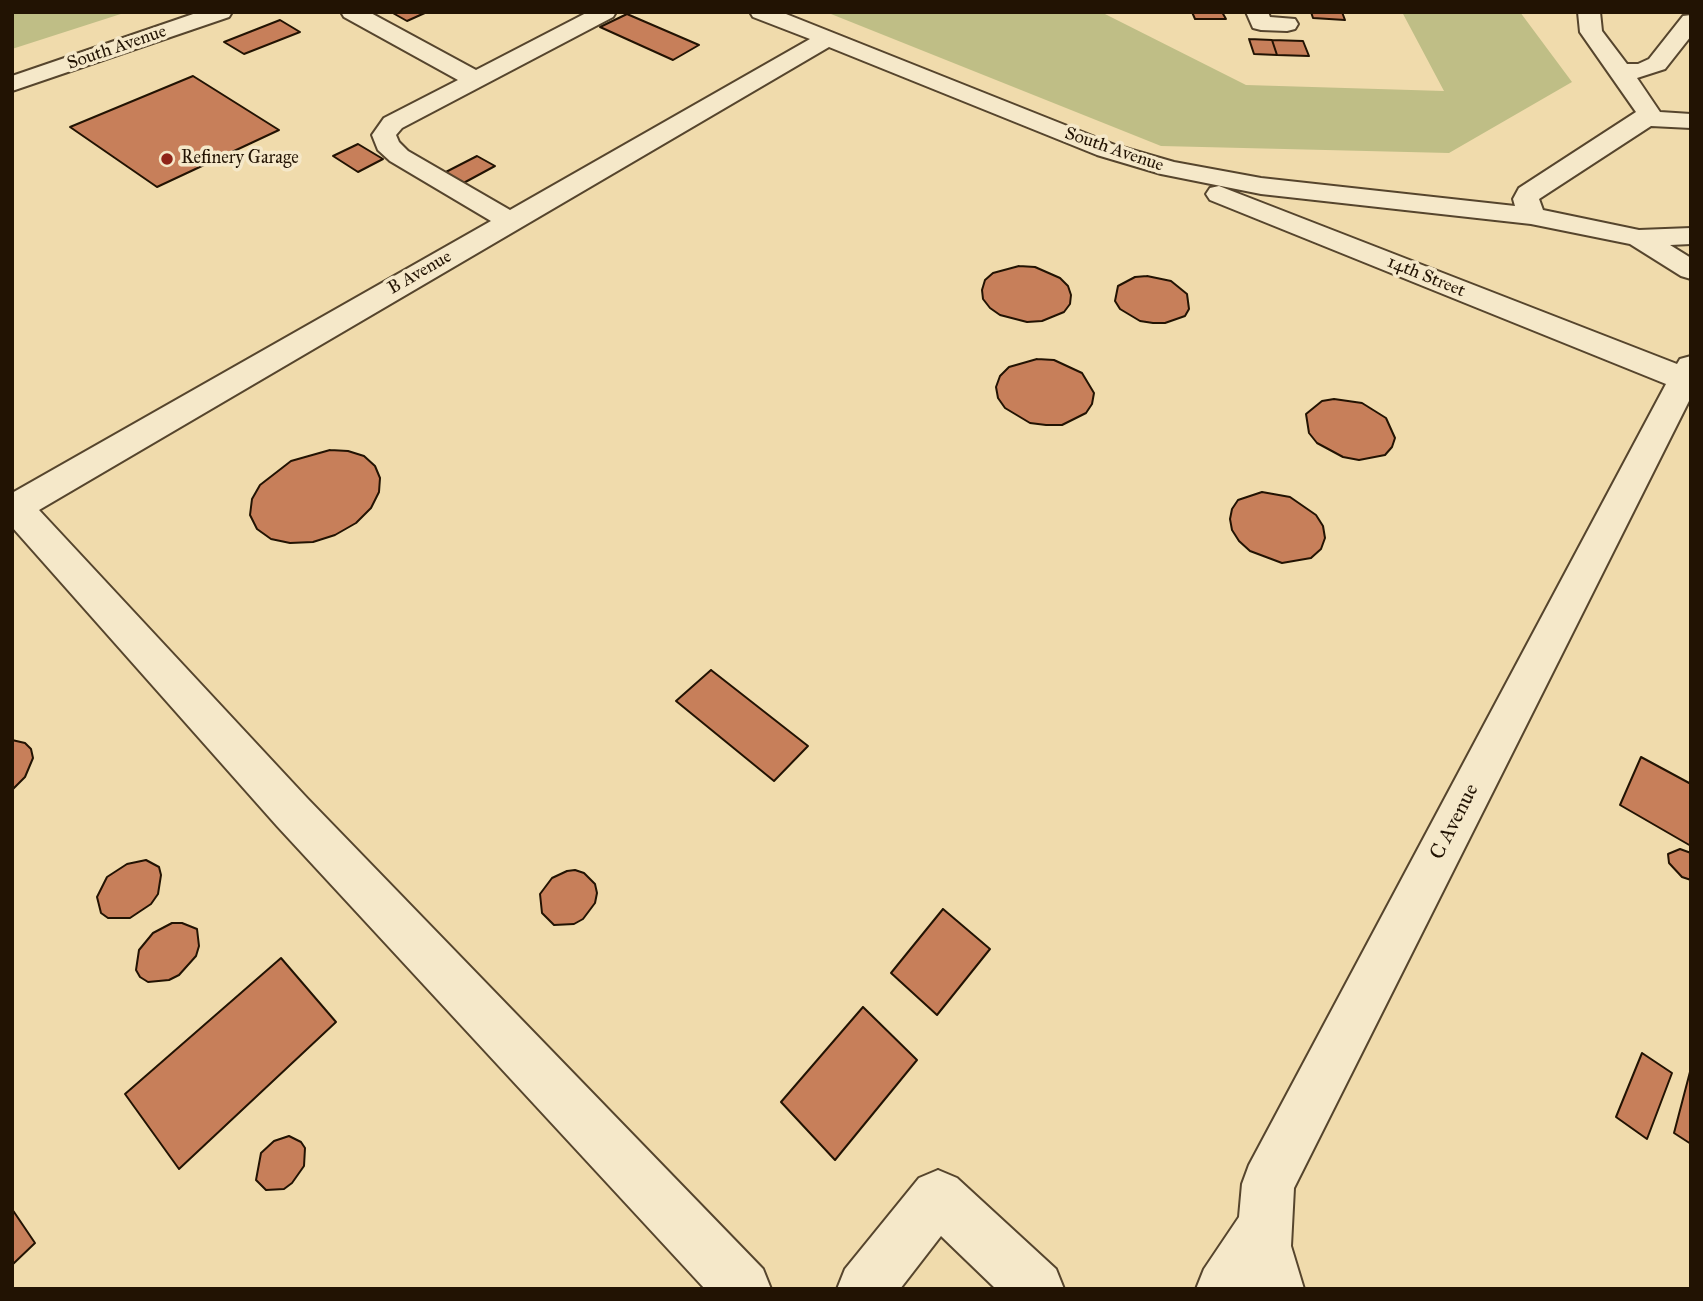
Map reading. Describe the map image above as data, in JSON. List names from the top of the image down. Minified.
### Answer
{"streets":{"street":["South Avenue","B Avenue","14th Street","C Avenue"]},"crossings":[["South Avenue","B Avenue"],["South Avenue","14th Street"],["14th Street","C Avenue"]],"places":["Refinery Garage"]}
